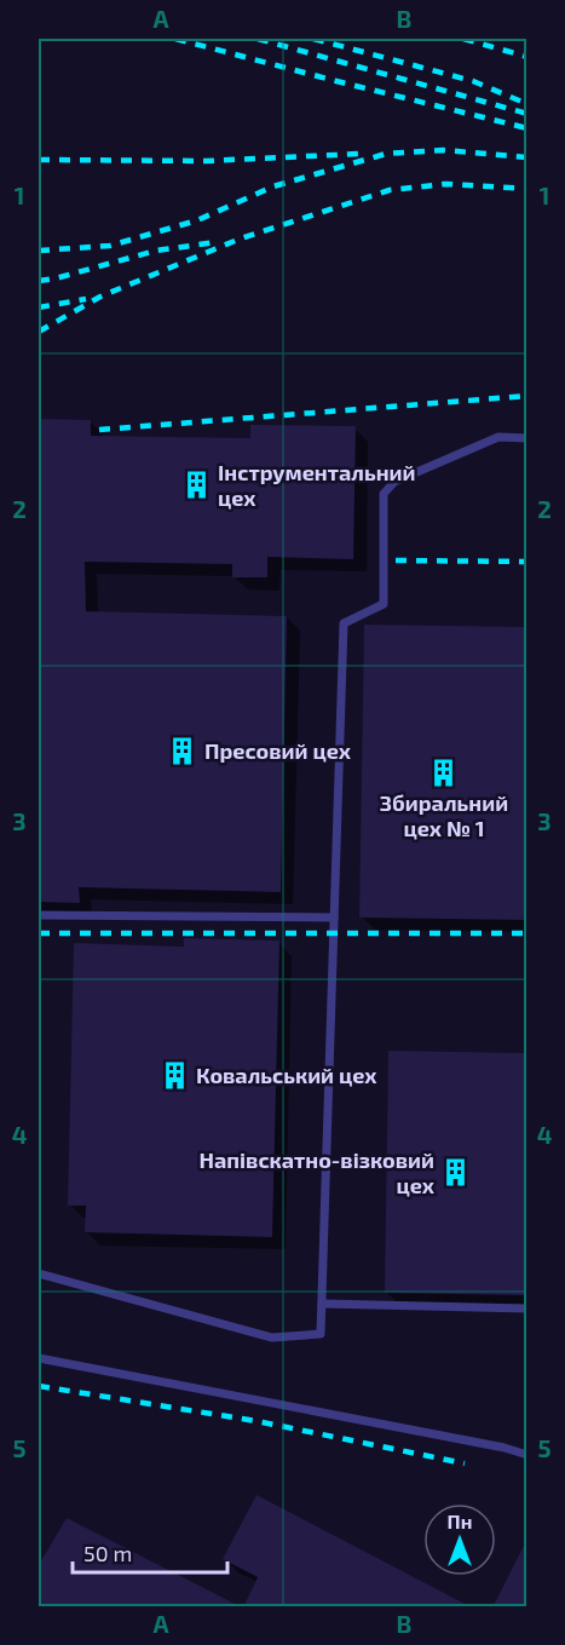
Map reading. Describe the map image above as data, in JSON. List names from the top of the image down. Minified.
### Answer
{"places":{"building":["Інструментальний цех","Пресовий цех","Збиральний цех № 1","Ковальський цех","Напівскатно-візковий цех"]},"scale_bar":"50 m","north":"top","grid":{"columns":["A","B"],"rows":["1","2","3","4","5"]}}
